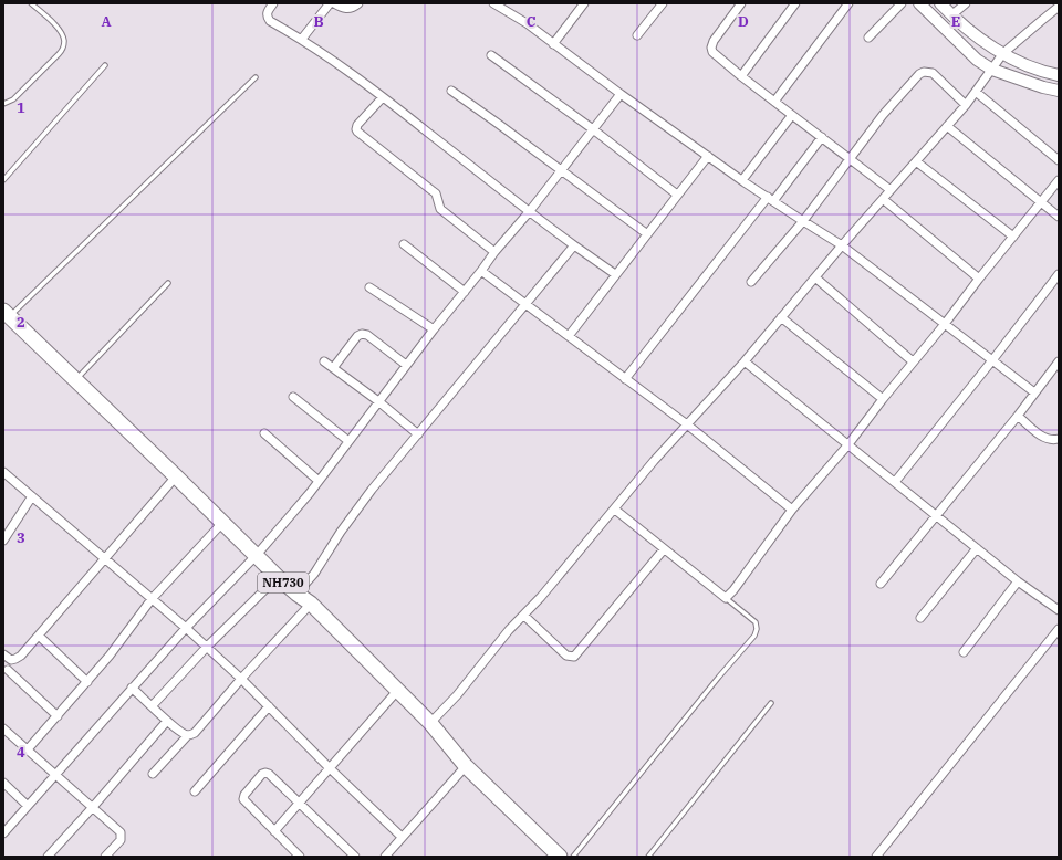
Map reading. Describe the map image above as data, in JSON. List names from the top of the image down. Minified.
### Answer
{"streets":{"highway":["NH730"]},"grid":{"columns":["A","B","C","D","E"],"rows":["1","2","3","4"]}}
